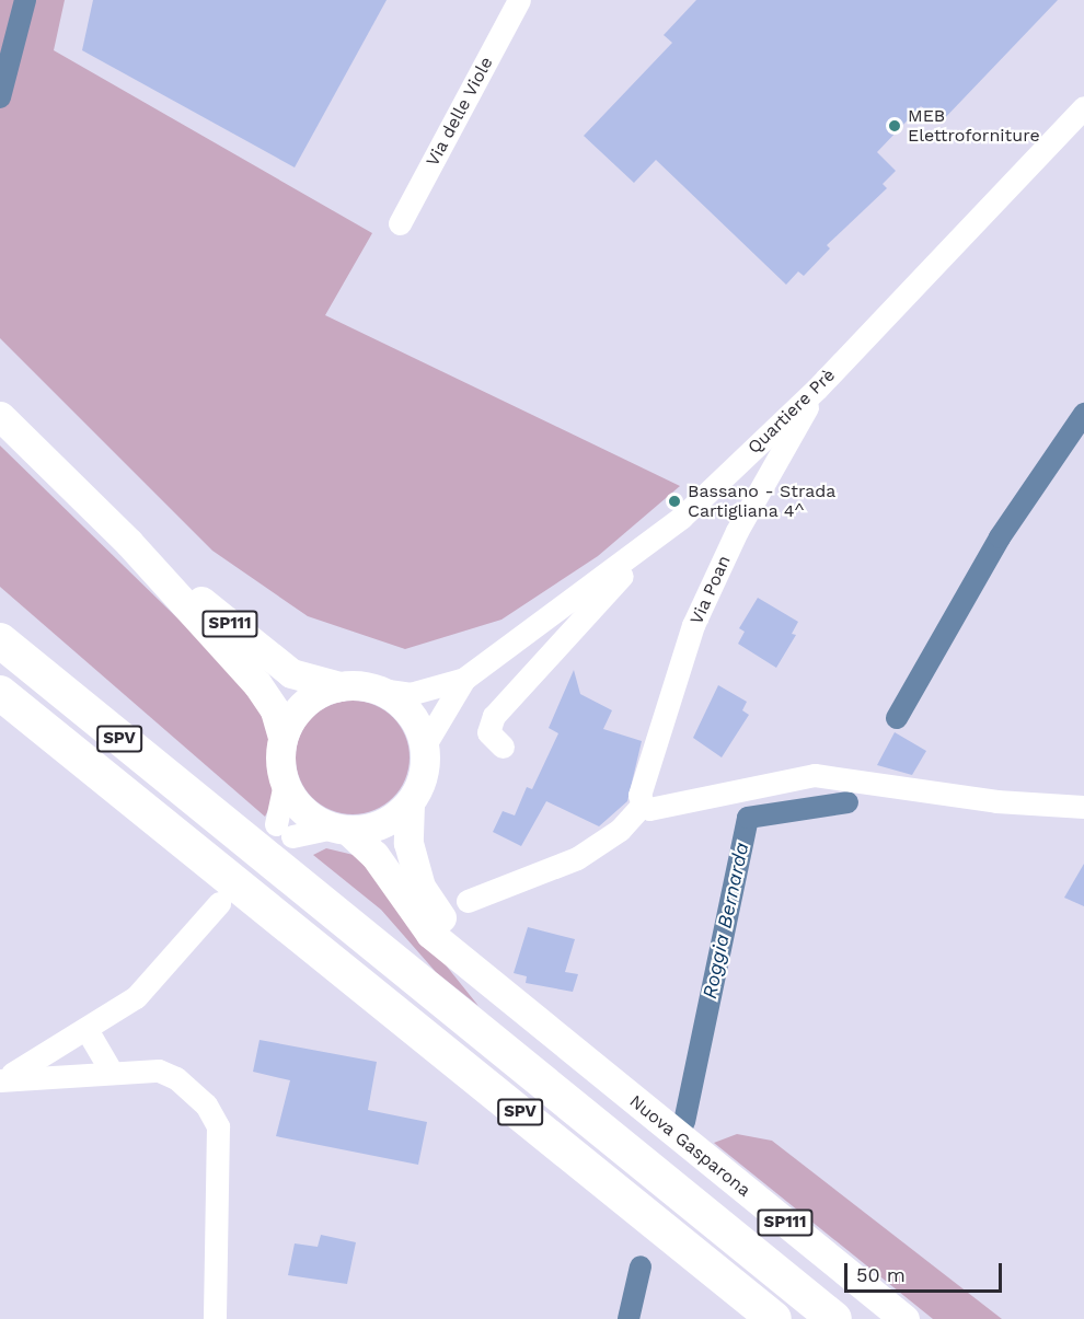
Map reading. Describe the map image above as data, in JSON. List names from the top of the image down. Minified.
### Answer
{"streets":{"highway":["SPV"],"main road":["SP111","Nuova Gasparona"],"street":["Via delle Viole","Quartiere Prè","Via Poan"]},"crossings":[["Quartiere Prè","Via Poan"],["Quartiere Prè","SP111"],["Quartiere Prè","Nuova Gasparona"],["SP111","Nuova Gasparona"]],"water":["Roggia Bernarda"],"places":["MEB Elettroforniture","Bassano - Strada Cartigliana 4^"],"scale_bar":"50 m"}
